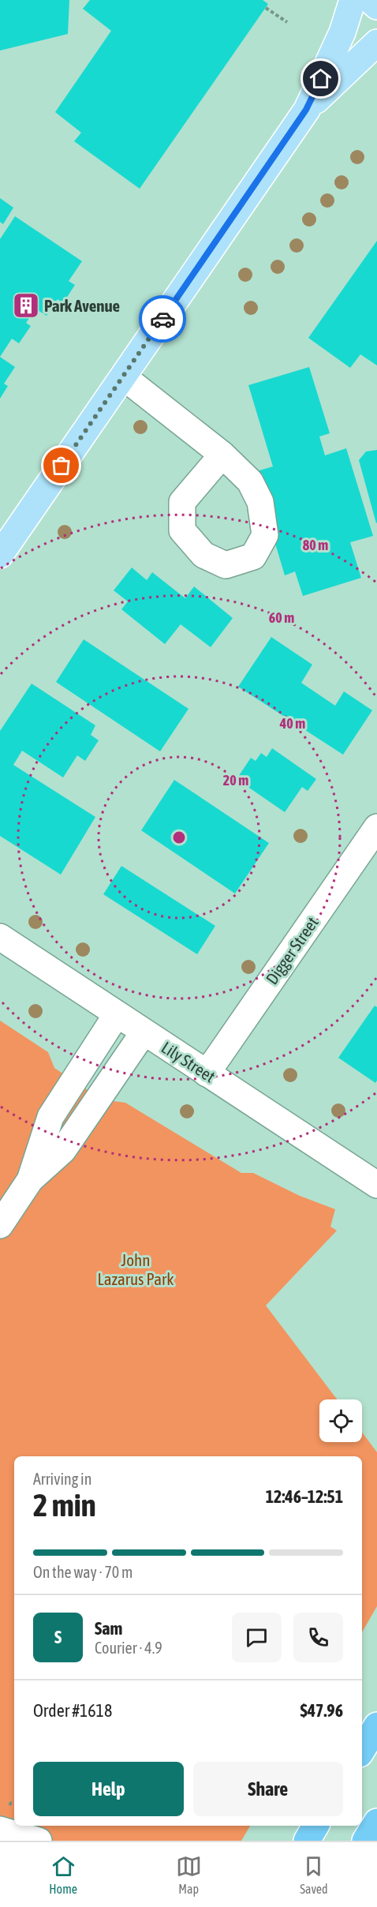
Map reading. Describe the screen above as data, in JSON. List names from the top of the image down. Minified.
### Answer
{"streets":{"street":["Digger Street","Lily Street"]},"crossings":[["Digger Street","Lily Street"]],"parks":["John Lazarus Park"],"places":{"building":["Park Avenue"]},"page":{"heading":["2 min","Arriving in","12:46–12:51"],"panel":["Sam","Courier · 4.9","Order #1618","$47.96"],"bar":"On the way · 70 m","round":"S","buttons":["Help","Share"],"tabs":["Home","Map","Saved"]},"rings":["80 m","60 m","40 m","20 m"]}
